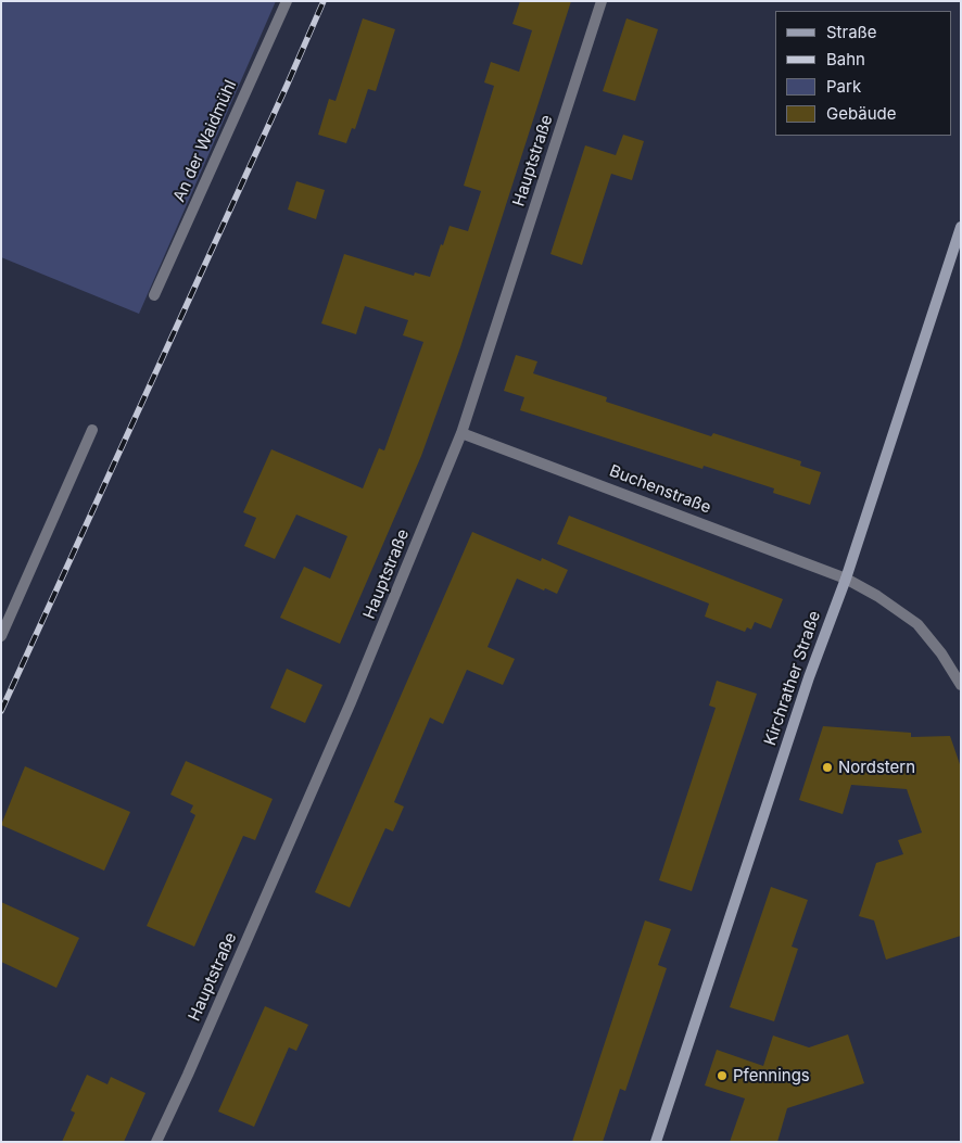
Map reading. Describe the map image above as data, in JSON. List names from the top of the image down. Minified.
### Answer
{"streets":{"main road":["Kirchrather Straße"],"street":["An der Waidmühl","Hauptstraße","Buchenstraße"]},"crossings":[["Hauptstraße","Buchenstraße"],["Buchenstraße","Kirchrather Straße"]],"places":["Nordstern","Pfennings"],"legend":["Straße","Bahn","Park","Gebäude"]}
